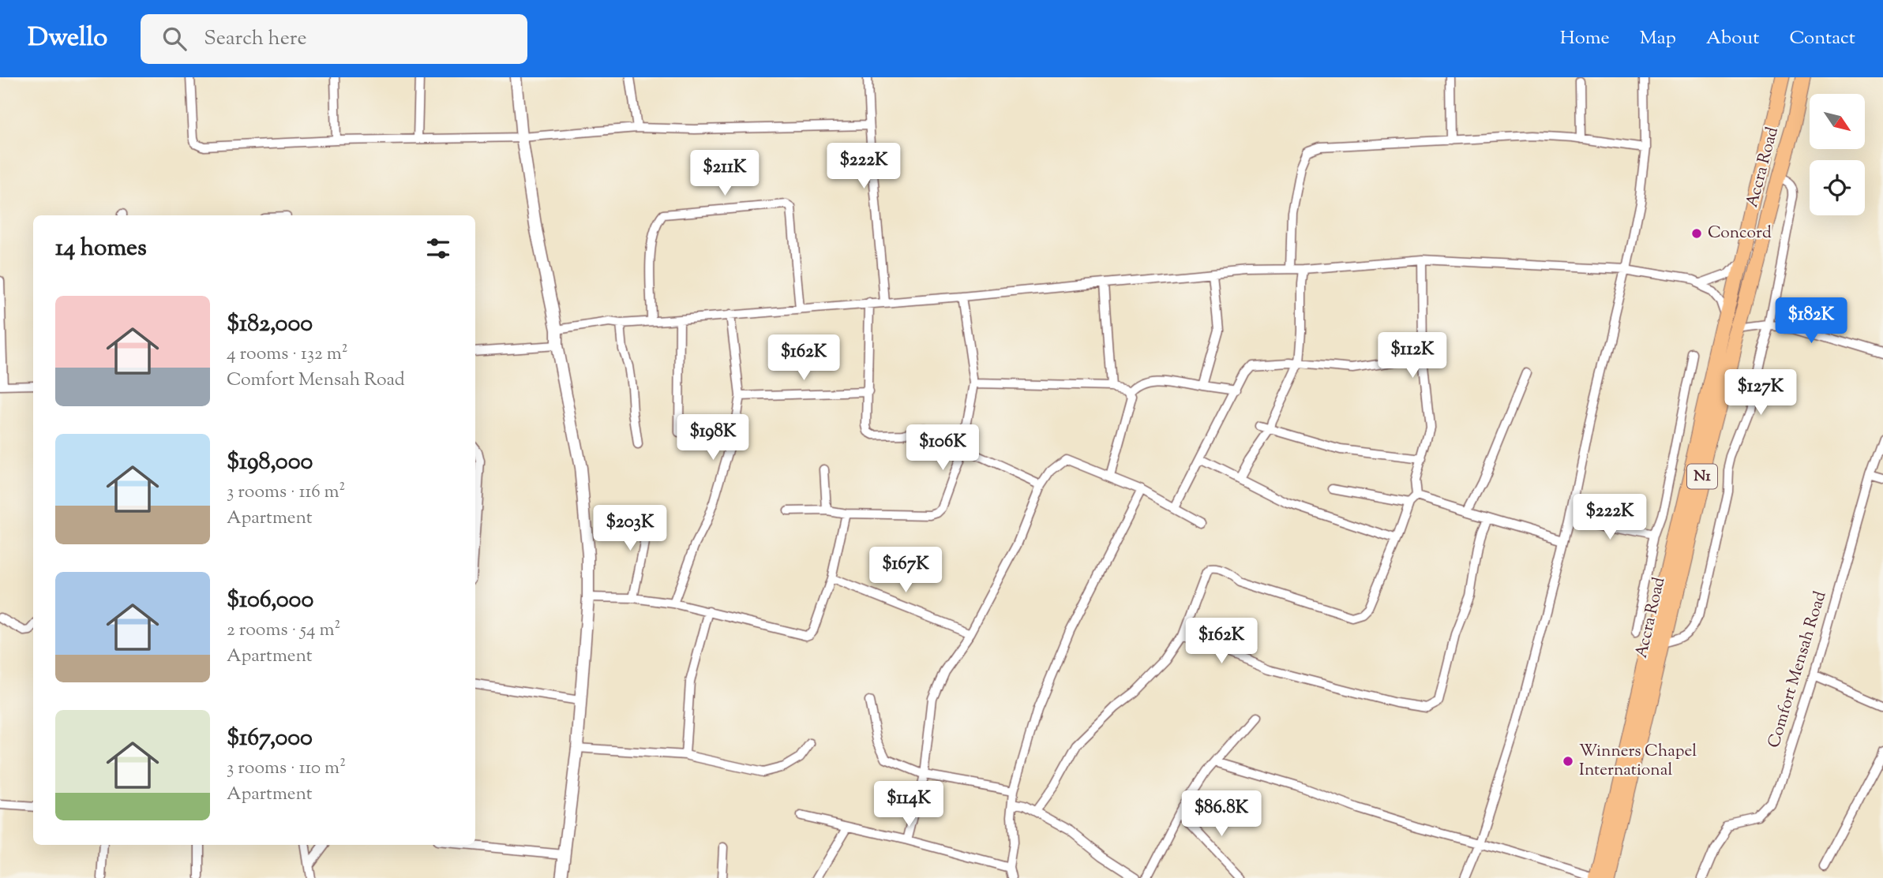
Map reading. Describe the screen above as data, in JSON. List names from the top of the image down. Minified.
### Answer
{"streets":{"highway":["Accra Road","N1"],"street":["Comfort Mensah Road"]},"places":["Concord","Winners Chapel International"],"north":"bottom right","page":{"header":"Dwello","search":"Search here","nav":["Home","Map","About","Contact"],"price":["$222K","$211K","$182K","$112K","$162K","$127K","$198K","$106K","$222K","$203K","$167K","$162K","$114K","$86.8K"],"heading":"14 homes","list":[{"name":"$182,000","note":"4 rooms · 132 m² · Comfort Mensah Road"},{"name":"$198,000","note":"3 rooms · 116 m² · Apartment"},{"name":"$106,000","note":"2 rooms · 54 m² · Apartment"},{"name":"$167,000","note":"3 rooms · 110 m² · Apartment"}]}}
